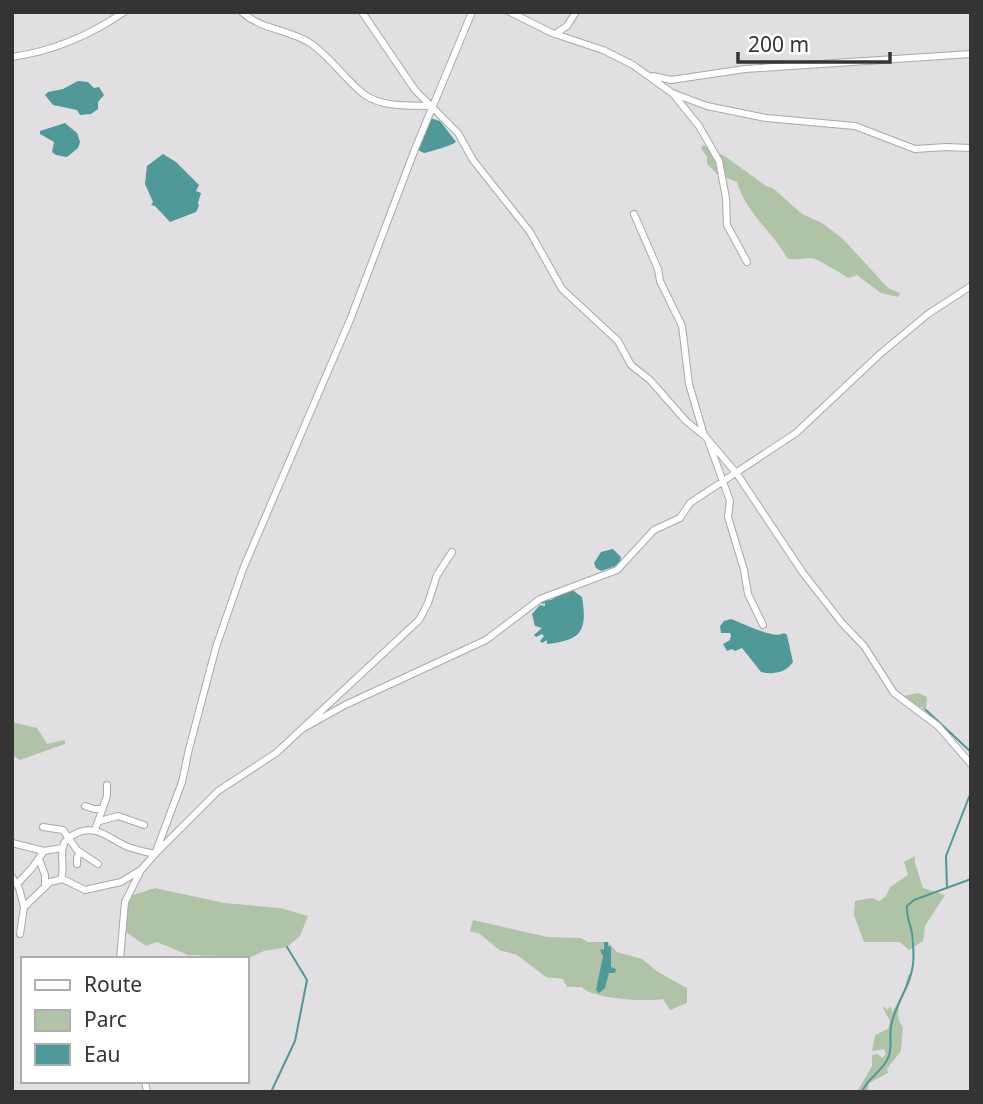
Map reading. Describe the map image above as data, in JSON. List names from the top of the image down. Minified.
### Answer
{"legend":["Route","Parc","Eau"],"scale_bar":"200 m"}
